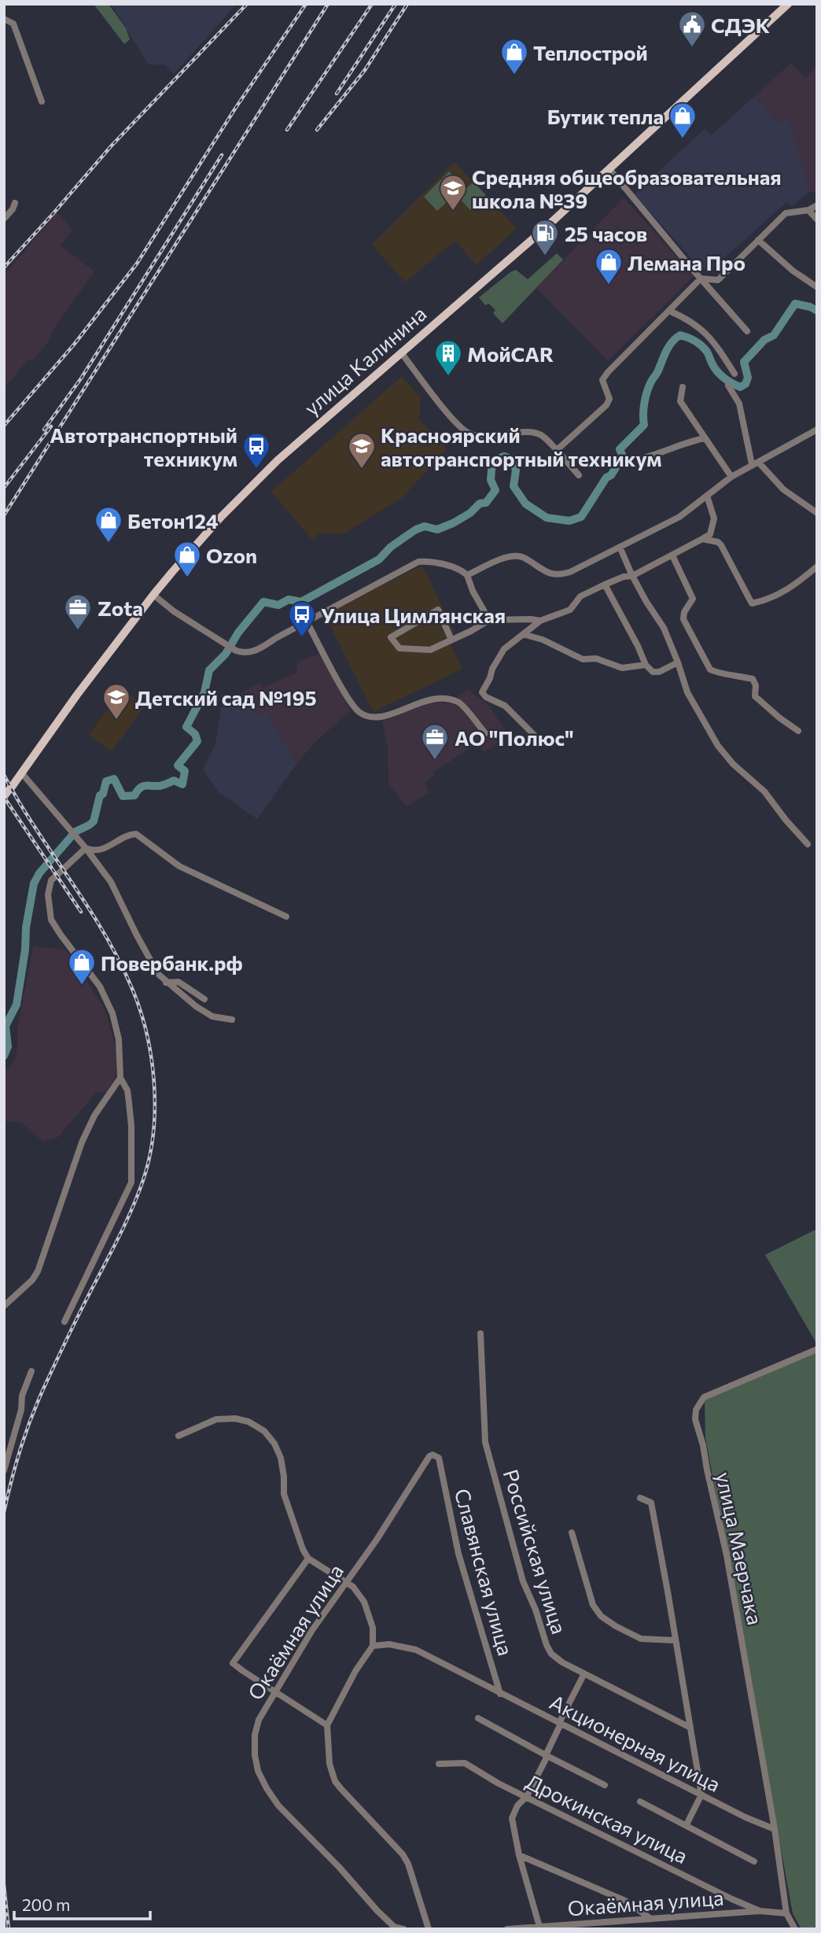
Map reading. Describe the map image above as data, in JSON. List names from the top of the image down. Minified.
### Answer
{"streets":{"main road":["улица Калинина"],"street":["улица Маерчака","Российская улица","Славянская улица","Окаёмная улица","Акционерная улица","Дрокинская улица"]},"crossings":[["улица Маерчака","Акционерная улица"],["Славянская улица","Окаёмная улица"],["Славянская улица","Акционерная улица"],["Окаёмная улица","Дрокинская улица"]],"places":{"public building":["СДЭК"],"shop":["Теплострой","Бутик тепла","Лемана Про","Бетон124","Ozon","Повербанк.рф"],"school or university":["Средняя общеобразовательная школа №39","Красноярский автотранспортный техникум","Детский сад №195"],"fuel station":["25 часов"],"building":["МойCAR"],"bus stop":["Автотранспортный техникум","Улица Цимлянская"],"office":["Zota","АО \"Полюс\""]},"scale_bar":"200 m"}
